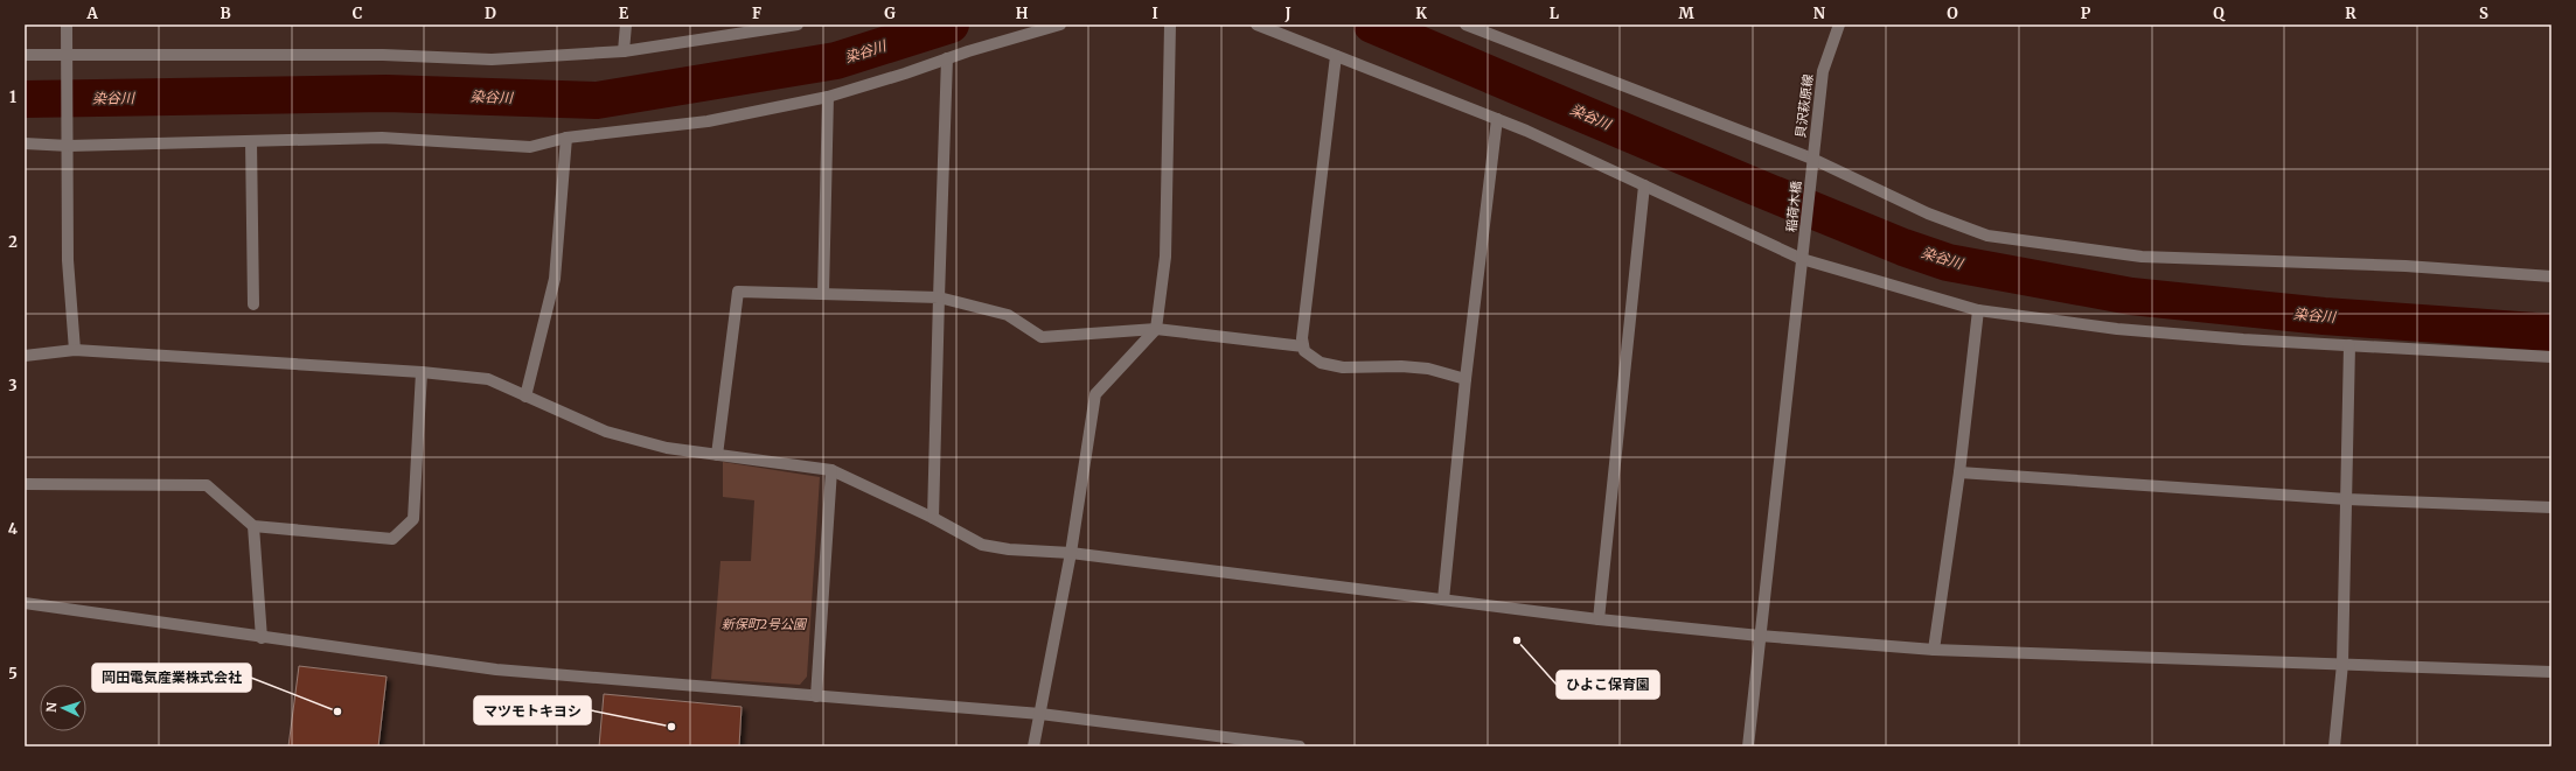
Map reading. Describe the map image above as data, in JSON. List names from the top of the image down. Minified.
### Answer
{"streets":{"street":["貝沢萩原線","稲荷木橋"]},"crossings":[["貝沢萩原線","稲荷木橋"]],"water":["染谷川"],"parks":["新保町2号公園"],"places":["ひよこ保育園","岡田電気産業株式会社","マツモトキヨシ"],"north":"left","grid":{"columns":["A","B","C","D","E","F","G","H","I","J","K","L","M","N","O","P","Q","R","S"],"rows":["1","2","3","4","5"]}}
